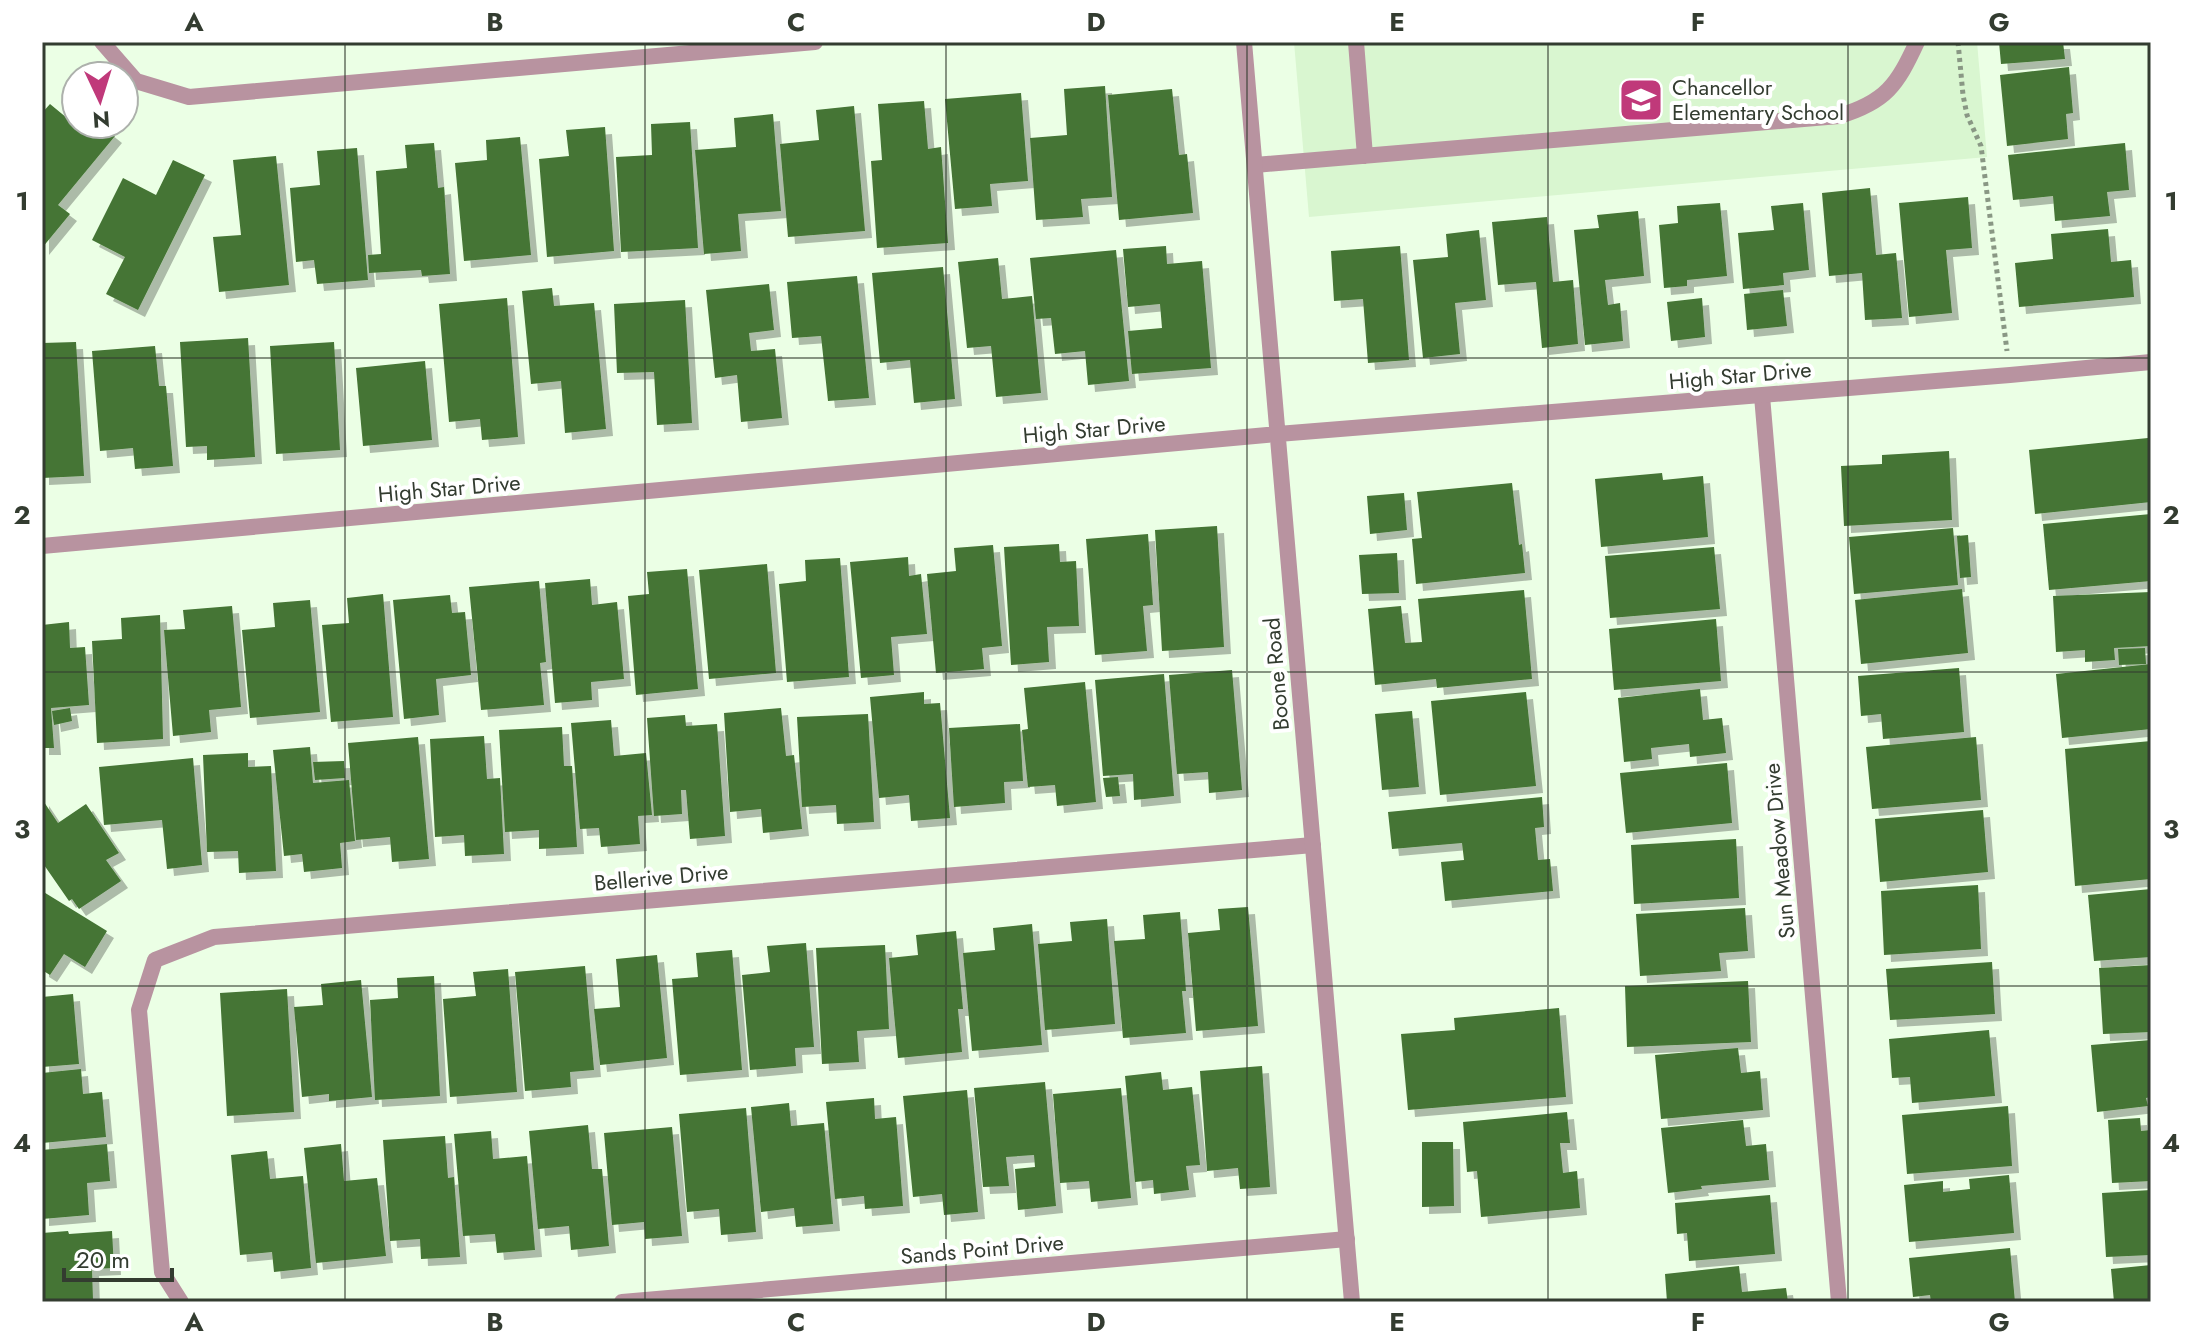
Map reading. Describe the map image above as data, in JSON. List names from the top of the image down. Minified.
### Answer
{"streets":{"street":["High Star Drive","Boone Road","Sun Meadow Drive","Bellerive Drive","Sands Point Drive"]},"crossings":[["High Star Drive","Boone Road"],["High Star Drive","Sun Meadow Drive"],["Boone Road","Bellerive Drive"],["Boone Road","Sands Point Drive"]],"places":{"school or university":["Chancellor Elementary School"]},"scale_bar":"20 m","north":"bottom","grid":{"columns":["A","B","C","D","E","F","G"],"rows":["1","2","3","4"]}}
